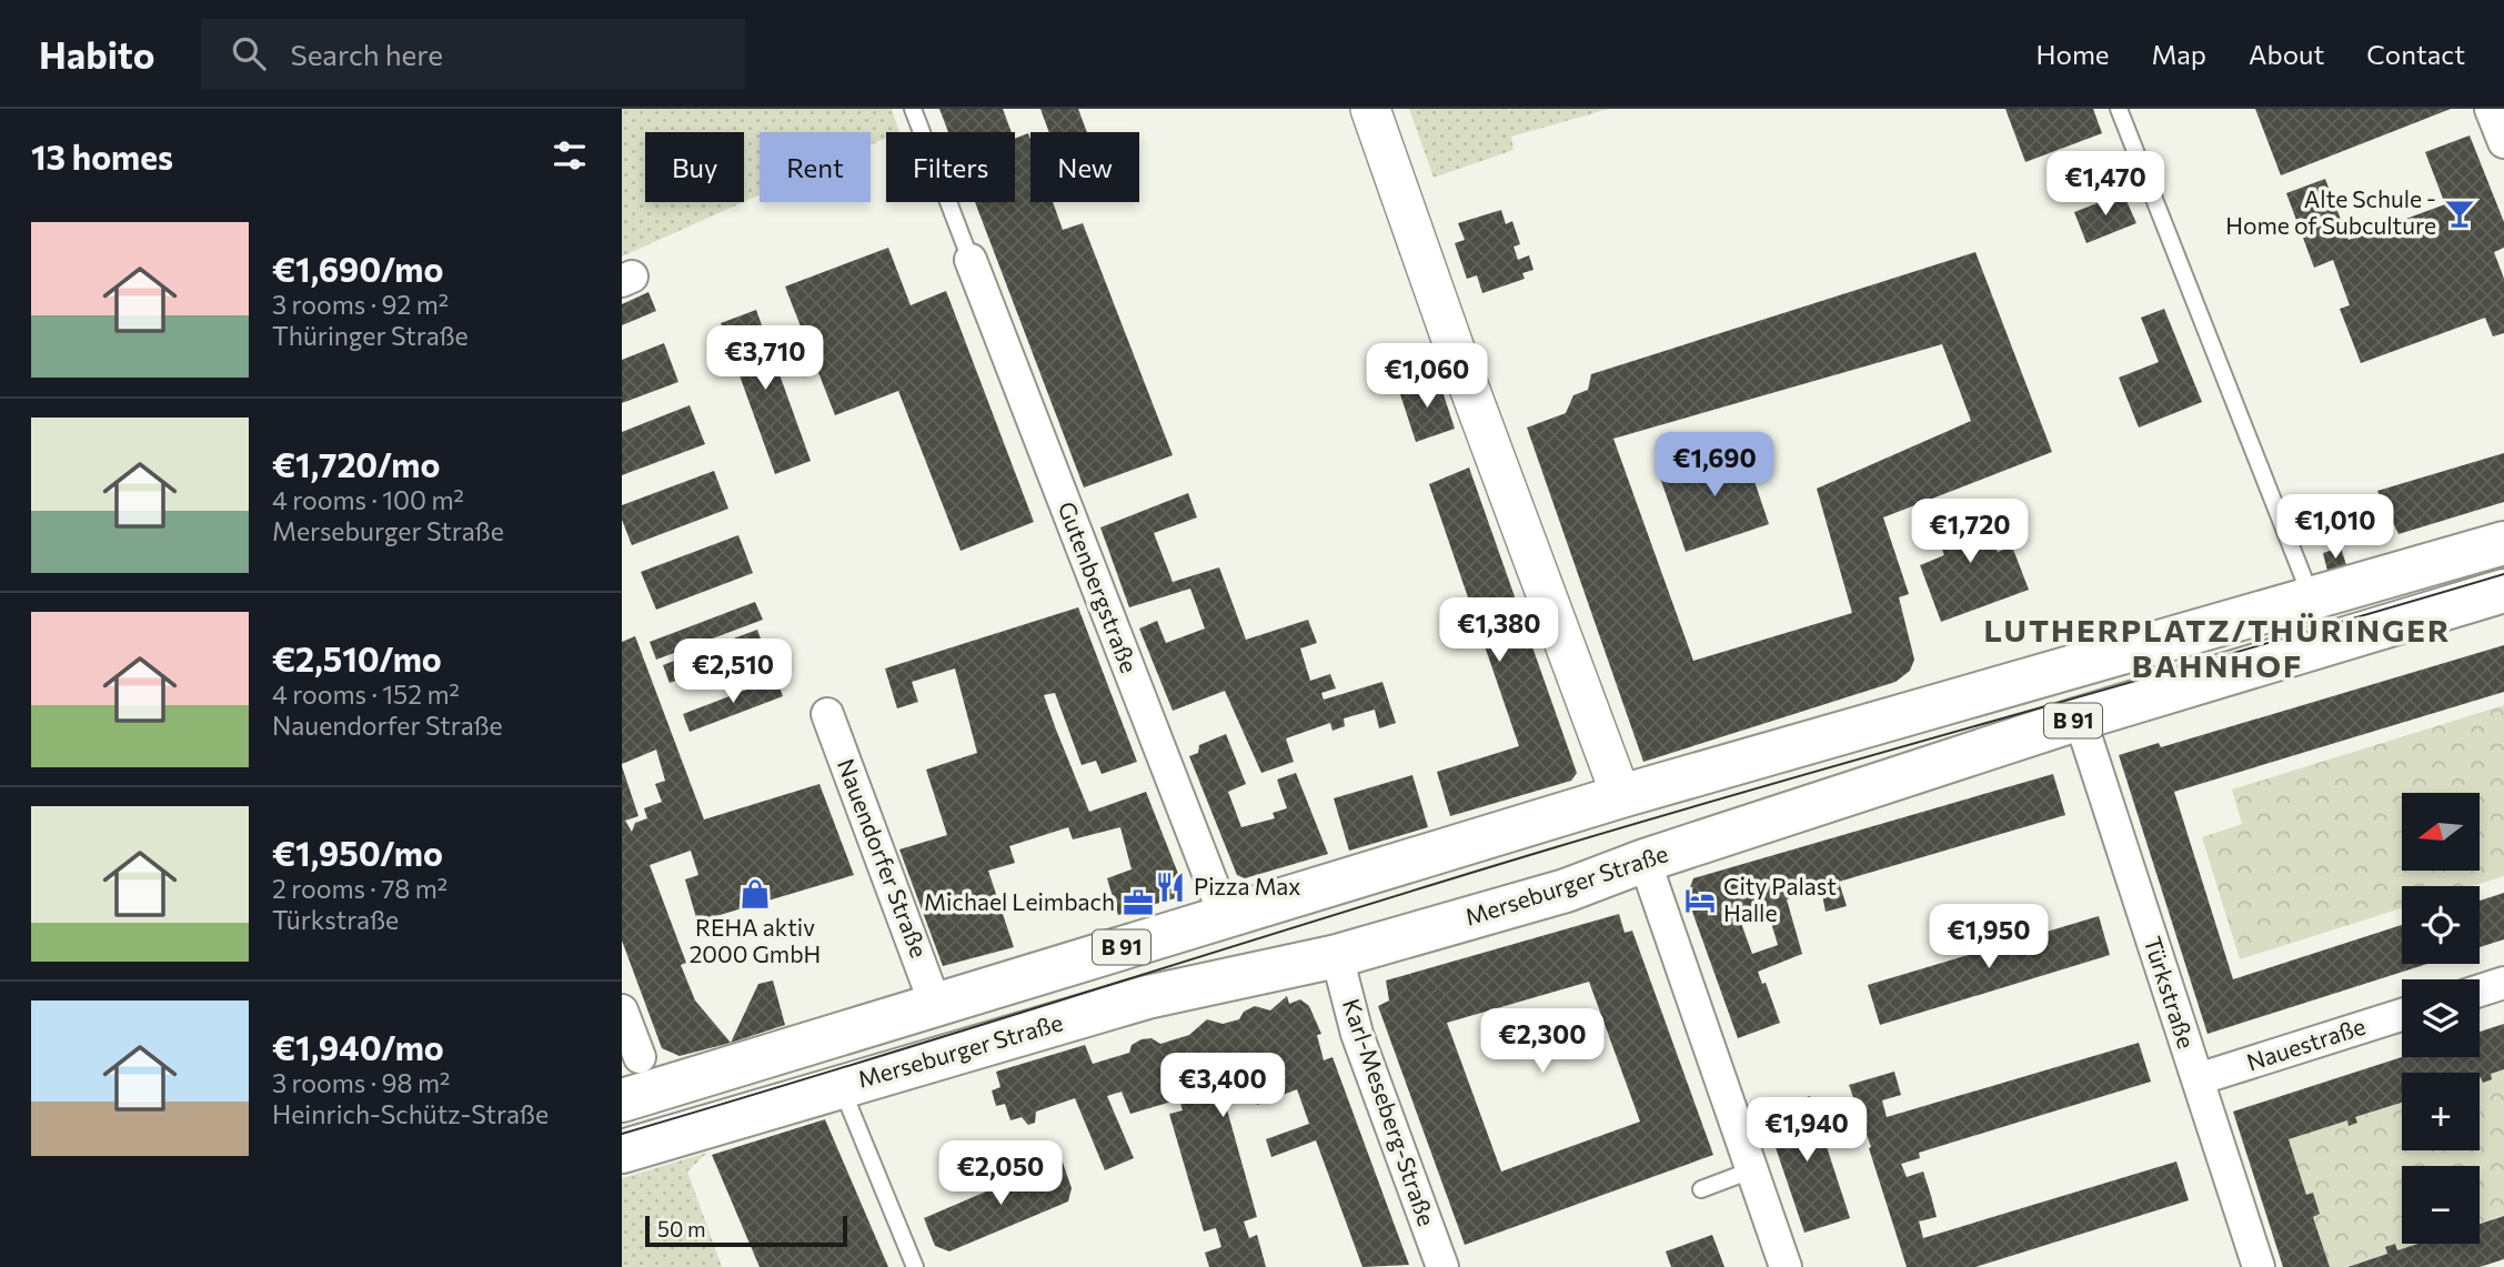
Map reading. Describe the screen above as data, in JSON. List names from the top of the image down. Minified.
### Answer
{"streets":{"main road":["B 91","Merseburger Straße"],"street":["Gutenbergstraße","Nauendorfer Straße","Türkstraße","Nauestraße","Karl-Meseberg-Straße"]},"crossings":[["Gutenbergstraße","B 91"],["B 91","Nauendorfer Straße"],["Merseburger Straße","Türkstraße"],["Merseburger Straße","Karl-Meseberg-Straße"],["Türkstraße","Nauestraße"]],"districts":["LUTHERPLATZ/THÜRINGER BAHNHOF"],"places":{"bar":["Alte Schule - Home of Subculture"],"restaurant":["Pizza Max"],"shop":["REHA aktiv 2000 GmbH"],"hotel":["City Palast Halle"],"office":["Michael Leimbach"]},"scale_bar":"50 m","north":"left","page":{"header":"Habito","search":"Search here","nav":["Home","Map","About","Contact"],"heading":"13 homes","chip":["Buy","Rent","Filters","New"],"price":["€1,470","€3,710","€1,060","€1,690","€1,010","€1,720","€1,380","€2,510","€1,950","€2,300","€3,400","€1,940","€2,050"],"list":[{"name":"€1,690/mo","note":"3 rooms · 92 m² · Thüringer Straße"},{"name":"€1,720/mo","note":"4 rooms · 100 m² · Merseburger Straße"},{"name":"€2,510/mo","note":"4 rooms · 152 m² · Nauendorfer Straße"},{"name":"€1,950/mo","note":"2 rooms · 78 m² · Türkstraße"},{"name":"€1,940/mo","note":"3 rooms · 98 m² · Heinrich-Schütz-Straße"}],"map_buttons":["+","−"],"scale":"50 m"}}
